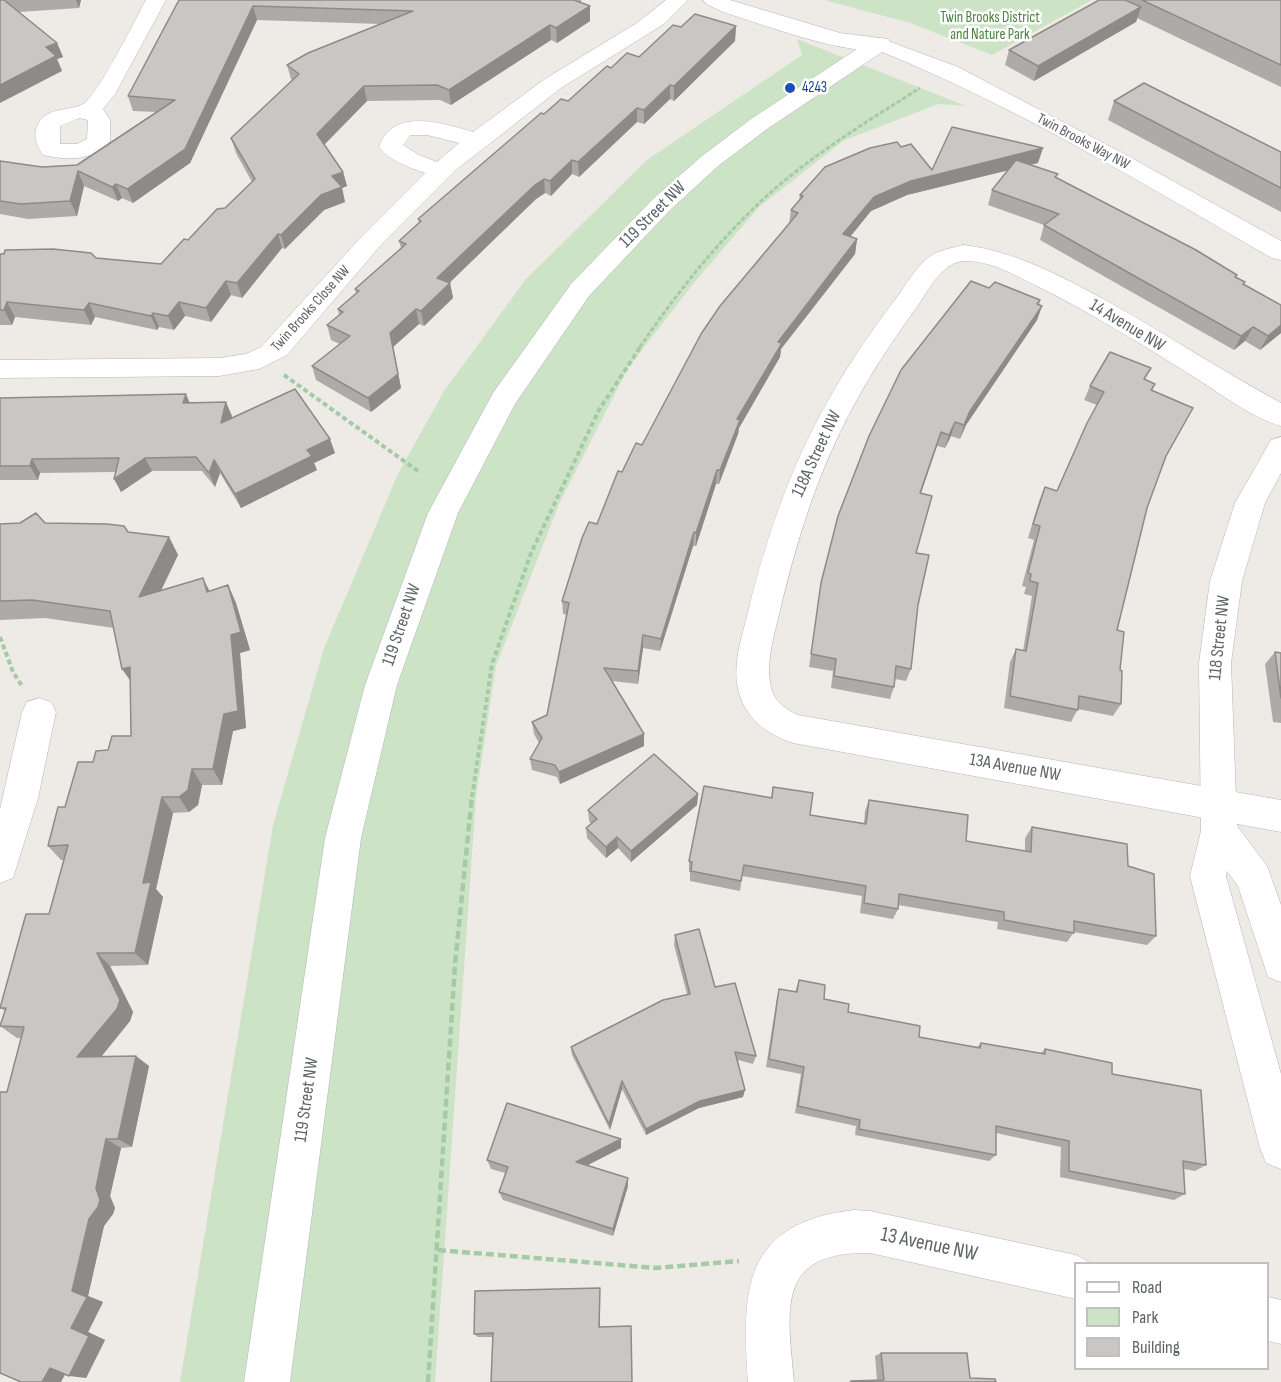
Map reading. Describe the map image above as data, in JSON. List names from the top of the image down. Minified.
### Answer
{"streets":{"street":["Twin Brooks Way NW","119 Street NW","Twin Brooks Close NW","14 Avenue NW","118A Street NW","118 Street NW","13A Avenue NW","13 Avenue NW"]},"crossings":[["Twin Brooks Way NW","119 Street NW"],["14 Avenue NW","118A Street NW"],["118A Street NW","13A Avenue NW"],["118 Street NW","13A Avenue NW"]],"parks":["Twin Brooks District and Nature Park"],"places":["4243"],"legend":["Road","Park","Building"]}
